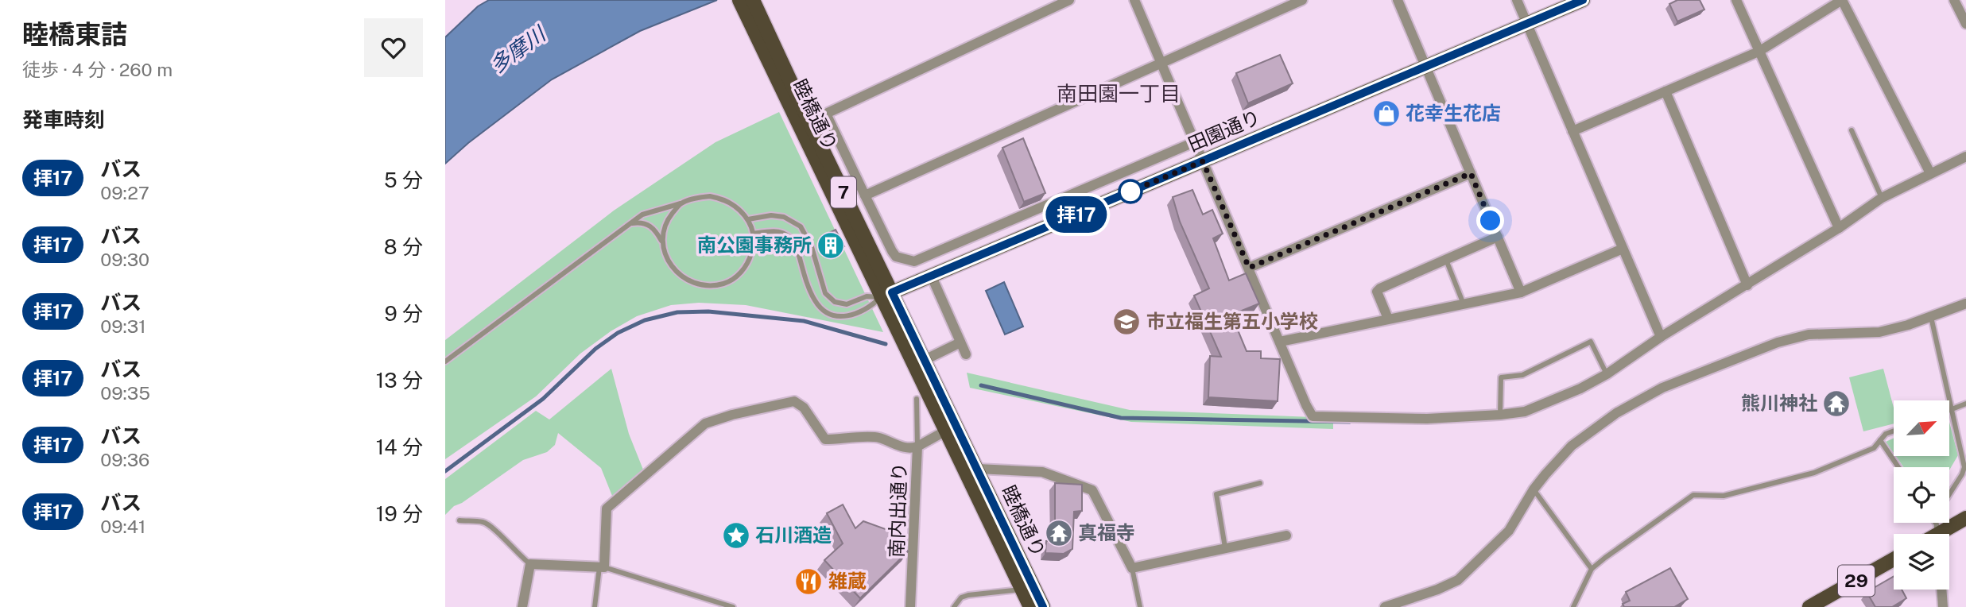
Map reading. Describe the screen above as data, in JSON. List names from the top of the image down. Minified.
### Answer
{"streets":{"main road":["睦橋通り","7","29"],"street":["田園通り","南内出通り"]},"crossings":[["睦橋通り","田園通り"],["睦橋通り","南内出通り"]],"districts":["南田園一丁目"],"water":["多摩川"],"places":{"shop":["花幸生花店"],"building":["南公園事務所"],"school or university":["市立福生第五小学校"],"temple":["熊川神社","真福寺"],"place":["石川酒造"],"restaurant":["雑蔵"]},"lines":["bus line 拝17"],"north":"top right","page":{"heading":[["睦橋東詰","徒歩 · 4 分 · 260 m"],"発車時刻"],"on_map":"拝17","list":[{"mark":"拝17","name":"バス","note":"09:27","value":"5 分"},{"mark":"拝17","name":"バス","note":"09:30","value":"8 分"},{"mark":"拝17","name":"バス","note":"09:31","value":"9 分"},{"mark":"拝17","name":"バス","note":"09:35","value":"13 分"},{"mark":"拝17","name":"バス","note":"09:36","value":"14 分"},{"mark":"拝17","name":"バス","note":"09:41","value":"19 分"}]}}
